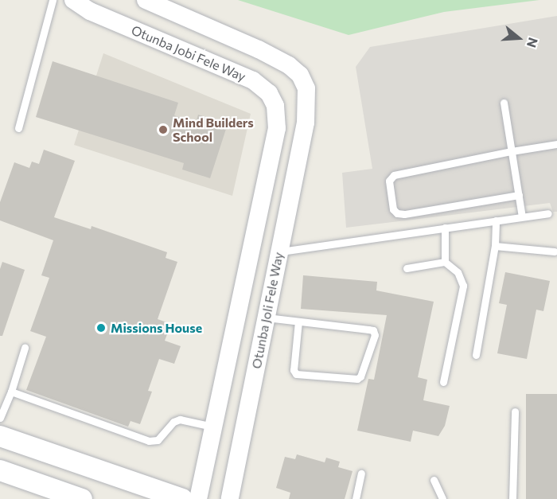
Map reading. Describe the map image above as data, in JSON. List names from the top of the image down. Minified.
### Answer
{"streets":{"street":["Otunba Jobi Fele Way","Otunba Joli Fele Way"]},"crossings":[["Otunba Jobi Fele Way","Otunba Joli Fele Way"]],"places":["Mind Builders School","Missions House"],"north":"right"}
